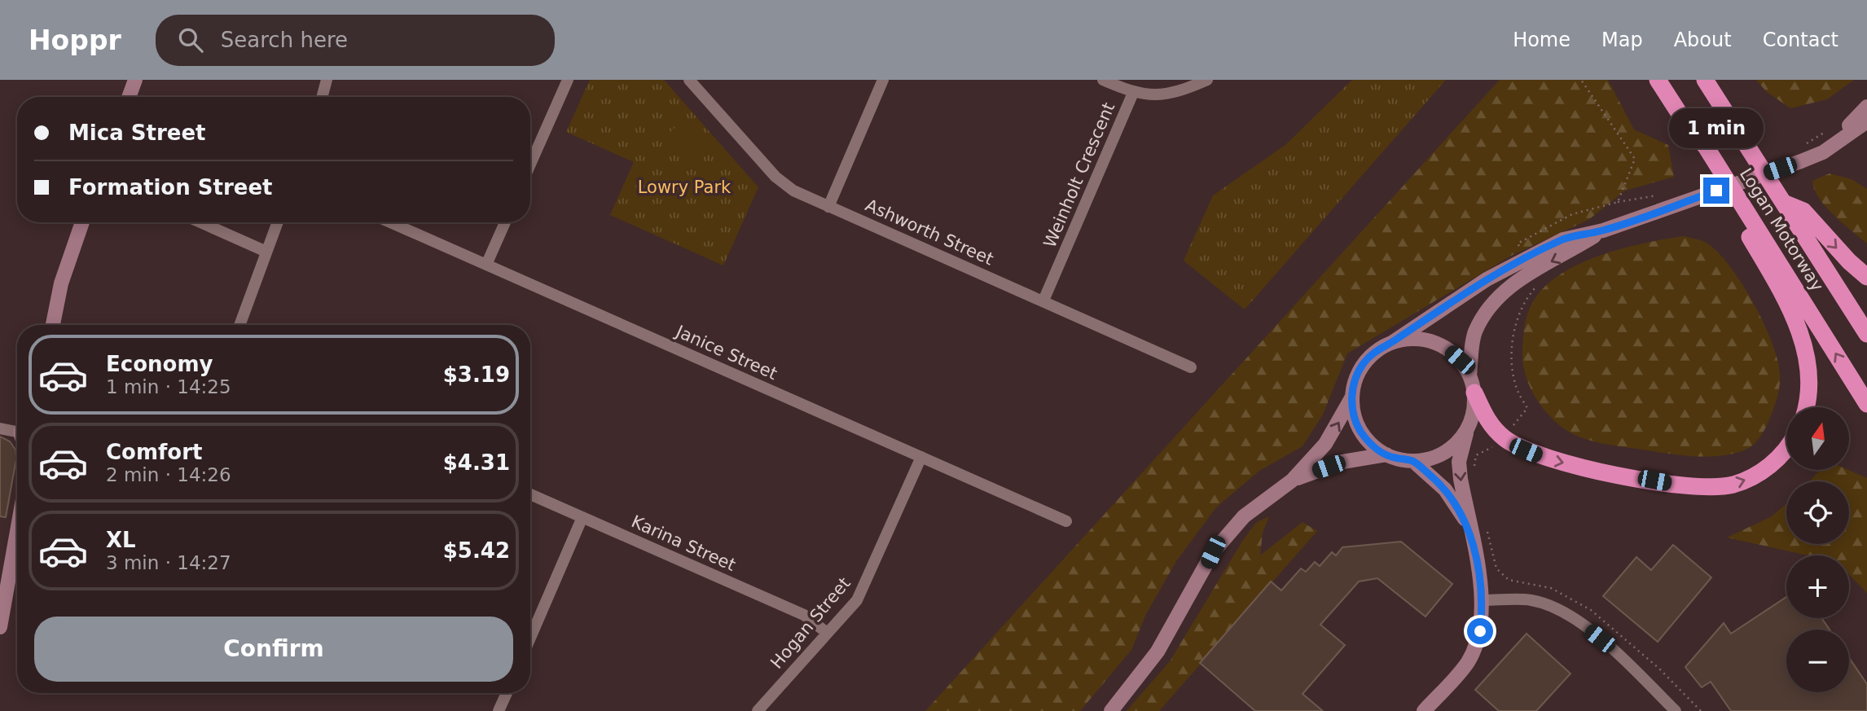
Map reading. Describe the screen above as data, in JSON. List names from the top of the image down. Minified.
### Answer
{"streets":{"highway":["Logan Motorway"],"street":["Weinholt Crescent","Ashworth Street","Janice Street","Karina Street","Hogan Street"]},"crossings":[["Weinholt Crescent","Ashworth Street"],["Janice Street","Hogan Street"],["Karina Street","Hogan Street"]],"parks":["Lowry Park"],"north":"top","page":{"header":"Hoppr","search":"Search here","nav":["Home","Map","About","Contact"],"banner":["Mica Street","Formation Street"],"bubble":"1 min","list":[{"name":"Economy","note":"1 min · 14:25","value":"$3.19"},{"name":"Comfort","note":"2 min · 14:26","value":"$4.31"},{"name":"XL","note":"3 min · 14:27","value":"$5.42"}],"map_buttons":["+","−"],"buttons":"Confirm"}}
